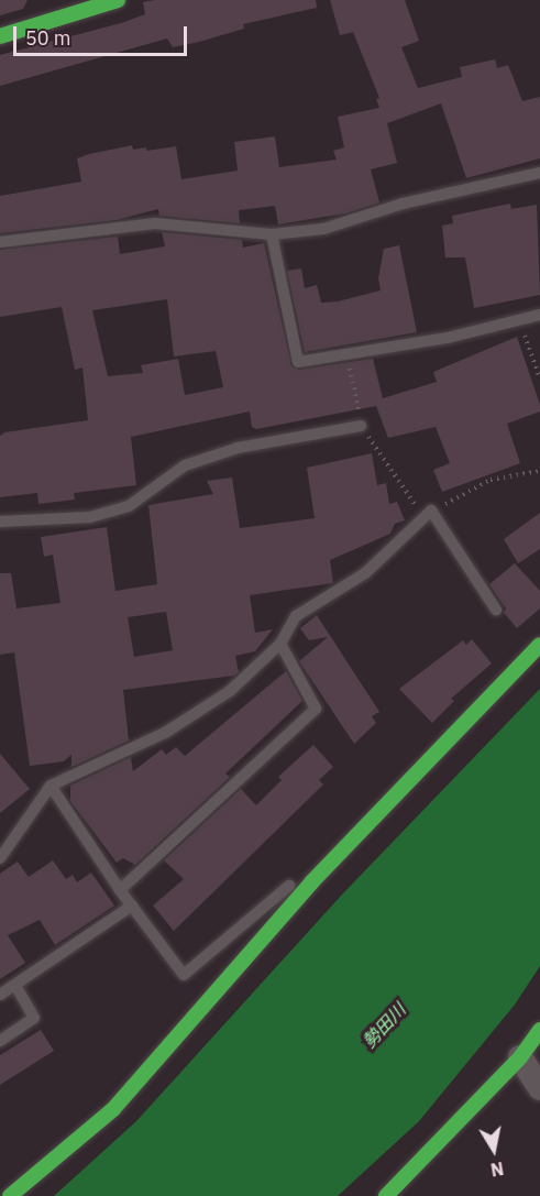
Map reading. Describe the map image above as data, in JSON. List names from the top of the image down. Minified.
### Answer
{"water":["勢田川"],"scale_bar":"50 m","north":"bottom"}
